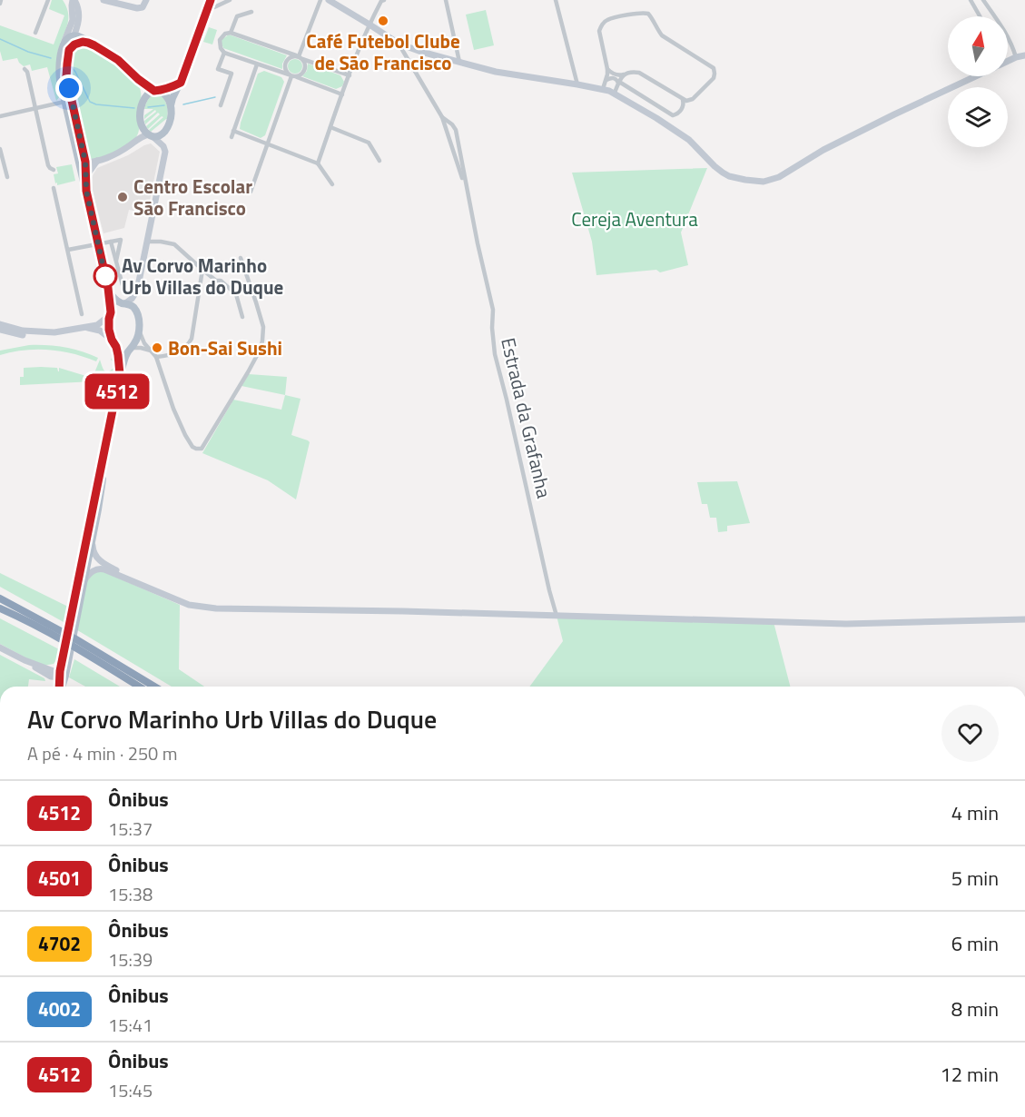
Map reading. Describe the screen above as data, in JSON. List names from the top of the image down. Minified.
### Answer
{"streets":{"street":["Estrada da Grafanha"]},"parks":["Cereja Aventura"],"places":["Café Futebol Clube de São Francisco","Centro Escolar São Francisco","Av Corvo Marinho Urb Villas do Duque","Bon-Sai Sushi"],"lines":["bus line 4512"],"north":"top","page":{"on_map":"4512","heading":["Av Corvo Marinho Urb Villas do Duque","A pé · 4 min · 250 m"],"list":[{"mark":"4512","name":"Ônibus","note":"15:37","value":"4 min"},{"mark":"4501","name":"Ônibus","note":"15:38","value":"5 min"},{"mark":"4702","name":"Ônibus","note":"15:39","value":"6 min"},{"mark":"4002","name":"Ônibus","note":"15:41","value":"8 min"},{"mark":"4512","name":"Ônibus","note":"15:45","value":"12 min"}]}}
